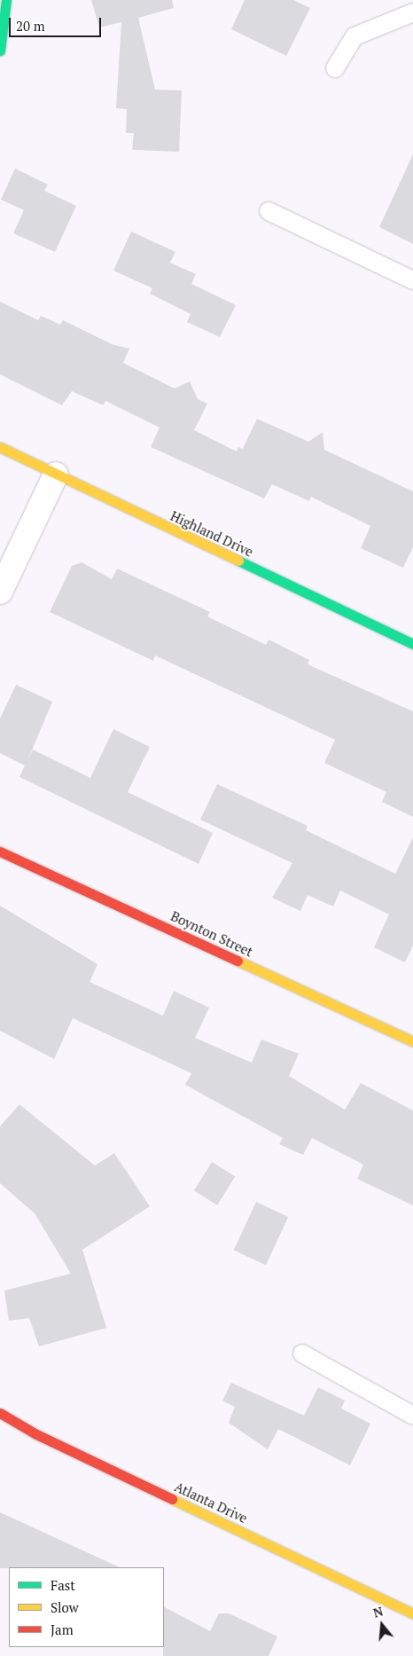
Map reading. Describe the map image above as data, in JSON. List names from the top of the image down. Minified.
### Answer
{"streets":{"street":["Highland Drive","Boynton Street","Atlanta Drive"]},"legend":["Fast","Slow","Jam"],"scale_bar":"20 m","north":"top"}
